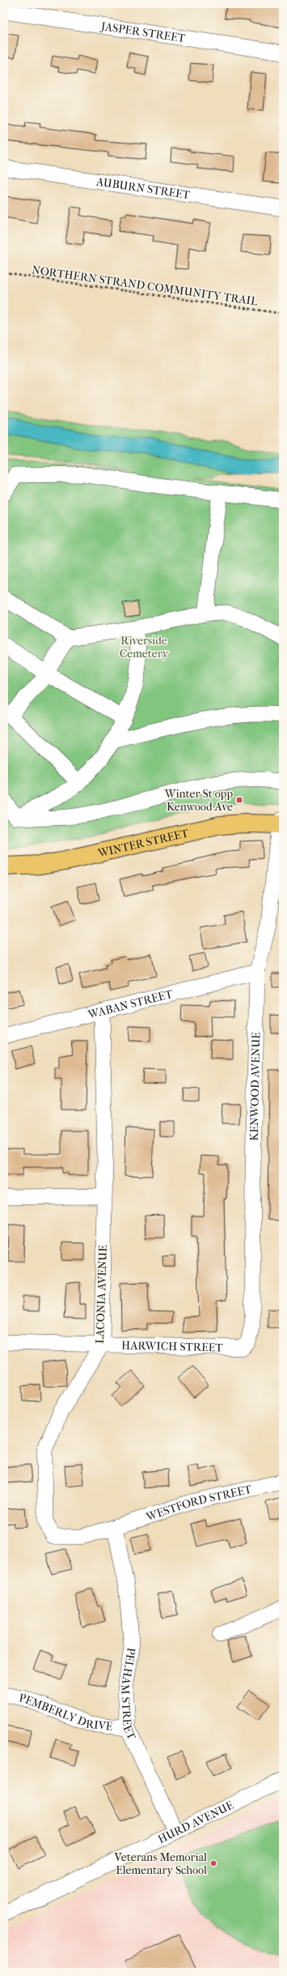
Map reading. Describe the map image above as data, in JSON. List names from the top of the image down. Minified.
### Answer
{"streets":{"main road":["WINTER STREET"],"street":["JASPER STREET","AUBURN STREET","WABAN STREET","KENWOOD AVENUE","LACONIA AVENUE","HARWICH STREET","WESTFORD STREET","PELHAM STREET","PEMBERLY DRIVE","HURD AVENUE"],"path":["NORTHERN STRAND COMMUNITY TRAIL"]},"crossings":[["WINTER STREET","KENWOOD AVENUE"],["WABAN STREET","KENWOOD AVENUE"],["WABAN STREET","LACONIA AVENUE"],["KENWOOD AVENUE","HARWICH STREET"],["LACONIA AVENUE","HARWICH STREET"],["LACONIA AVENUE","WESTFORD STREET"],["LACONIA AVENUE","PELHAM STREET"],["WESTFORD STREET","PELHAM STREET"],["PELHAM STREET","PEMBERLY DRIVE"],["PELHAM STREET","HURD AVENUE"]],"parks":["Riverside Cemetery"],"places":{"transit":["Winter St opp Kenwood Ave"],"other":["Veterans Memorial Elementary School"]}}
